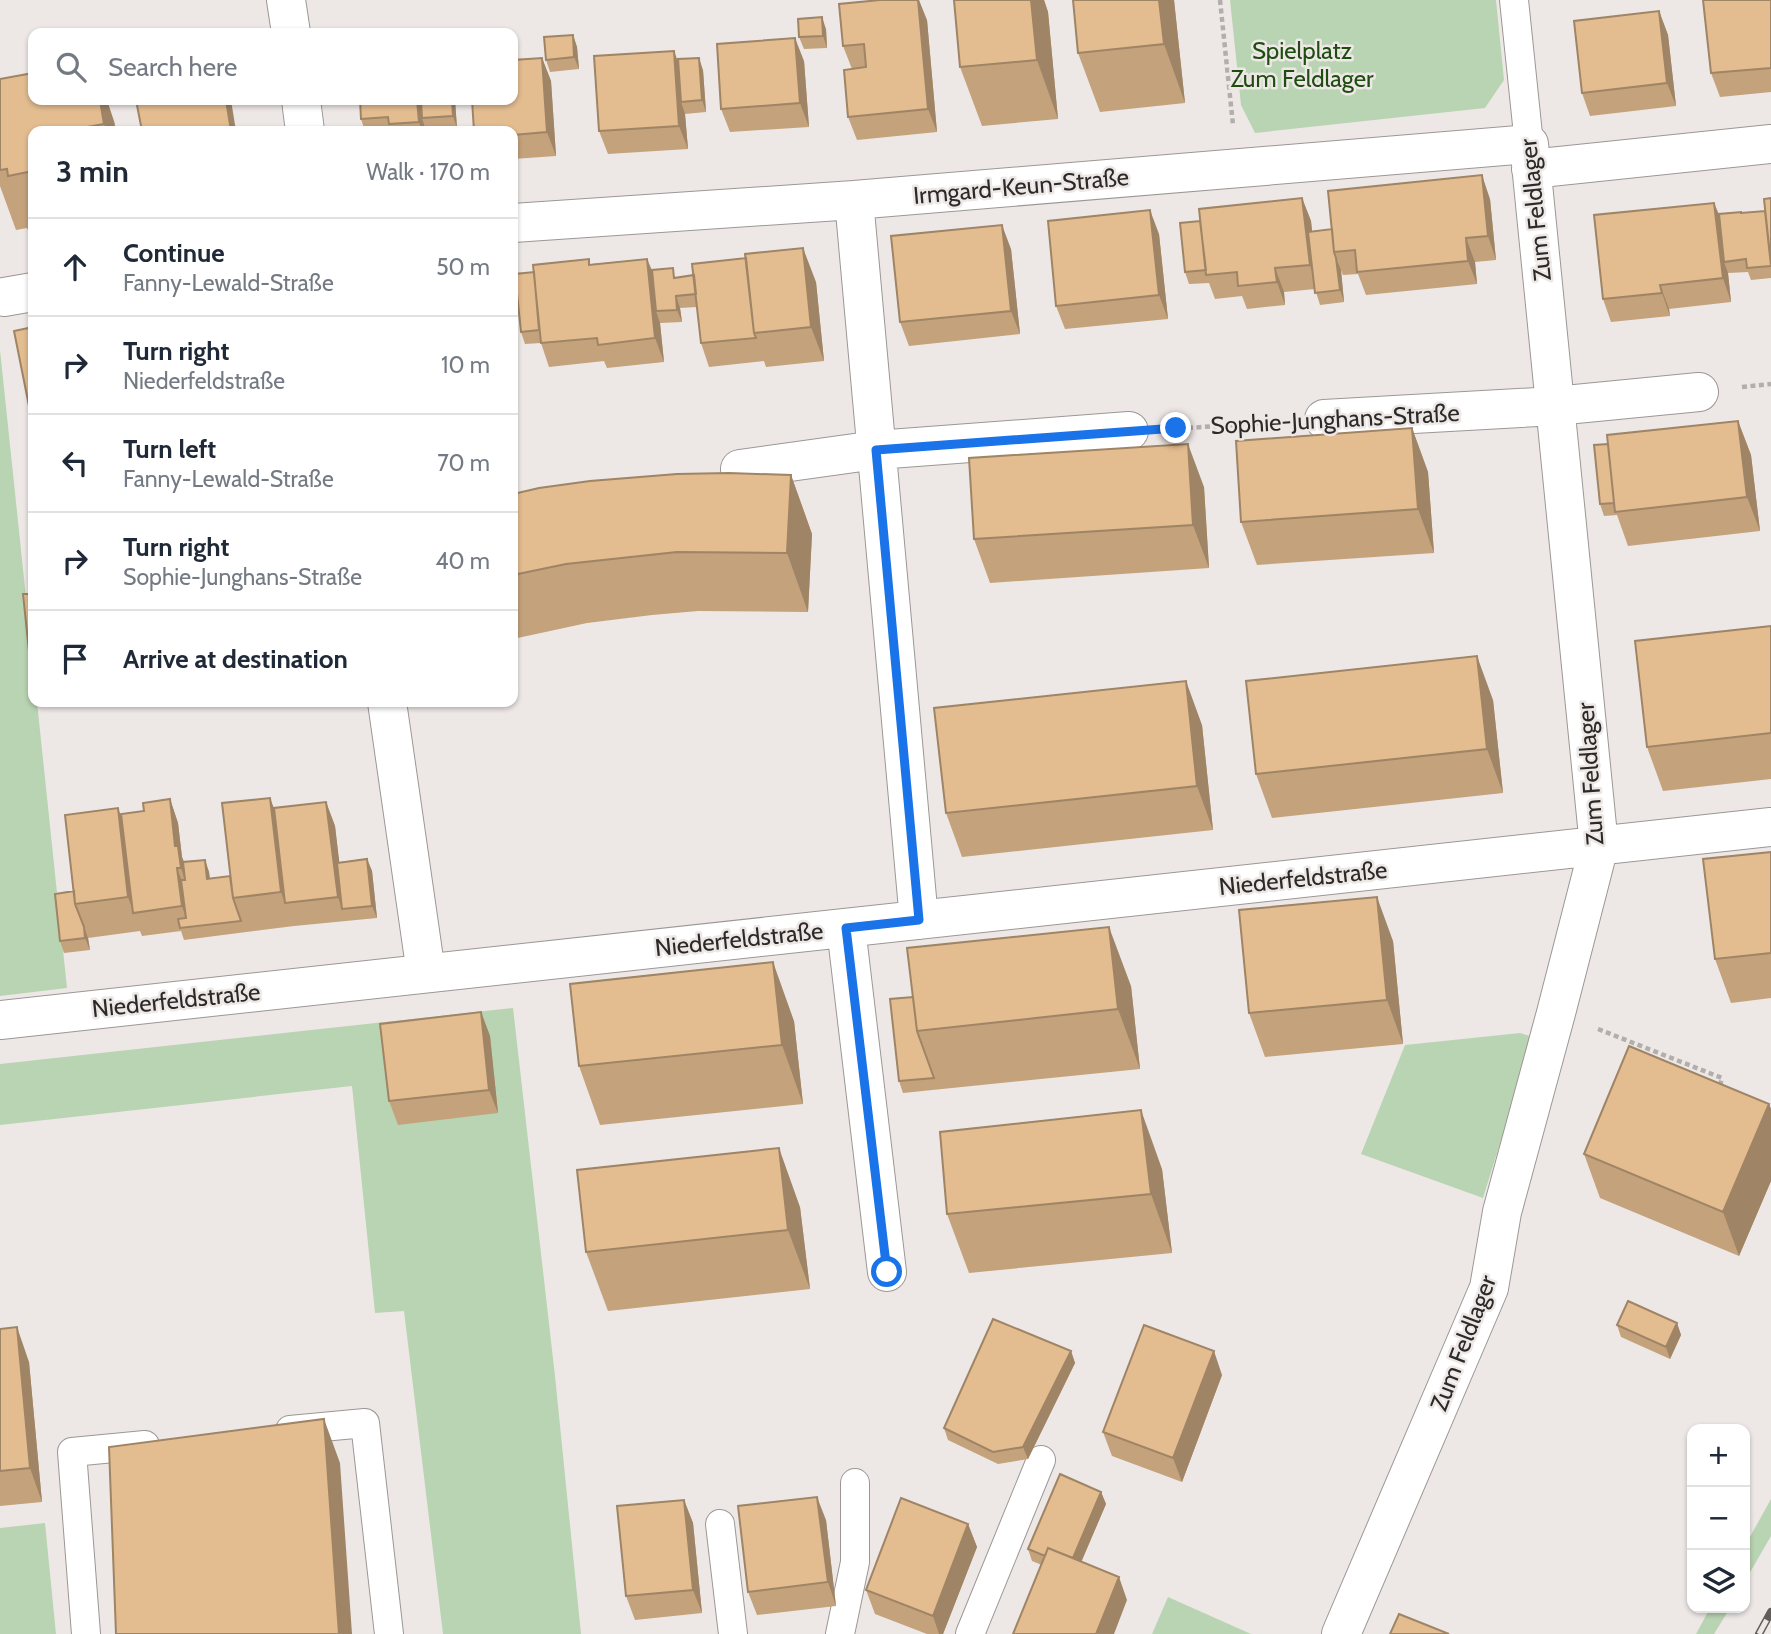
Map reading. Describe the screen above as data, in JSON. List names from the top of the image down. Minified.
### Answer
{"streets":{"street":["Irmgard-Keun-Straße","Zum Feldlager","Sophie-Junghans-Straße","Niederfeldstraße"]},"crossings":[["Irmgard-Keun-Straße","Zum Feldlager"],["Zum Feldlager","Sophie-Junghans-Straße"],["Zum Feldlager","Niederfeldstraße"]],"parks":["Spielplatz Zum Feldlager"],"page":{"search":"Search here","heading":["3 min","Walk · 170 m"],"list":[["Continue","Fanny-Lewald-Straße","50 m"],["Turn right","Niederfeldstraße","10 m"],["Turn left","Fanny-Lewald-Straße","70 m"],["Turn right","Sophie-Junghans-Straße","40 m"],"Arrive at destination"],"map_buttons":["+","−"]}}
